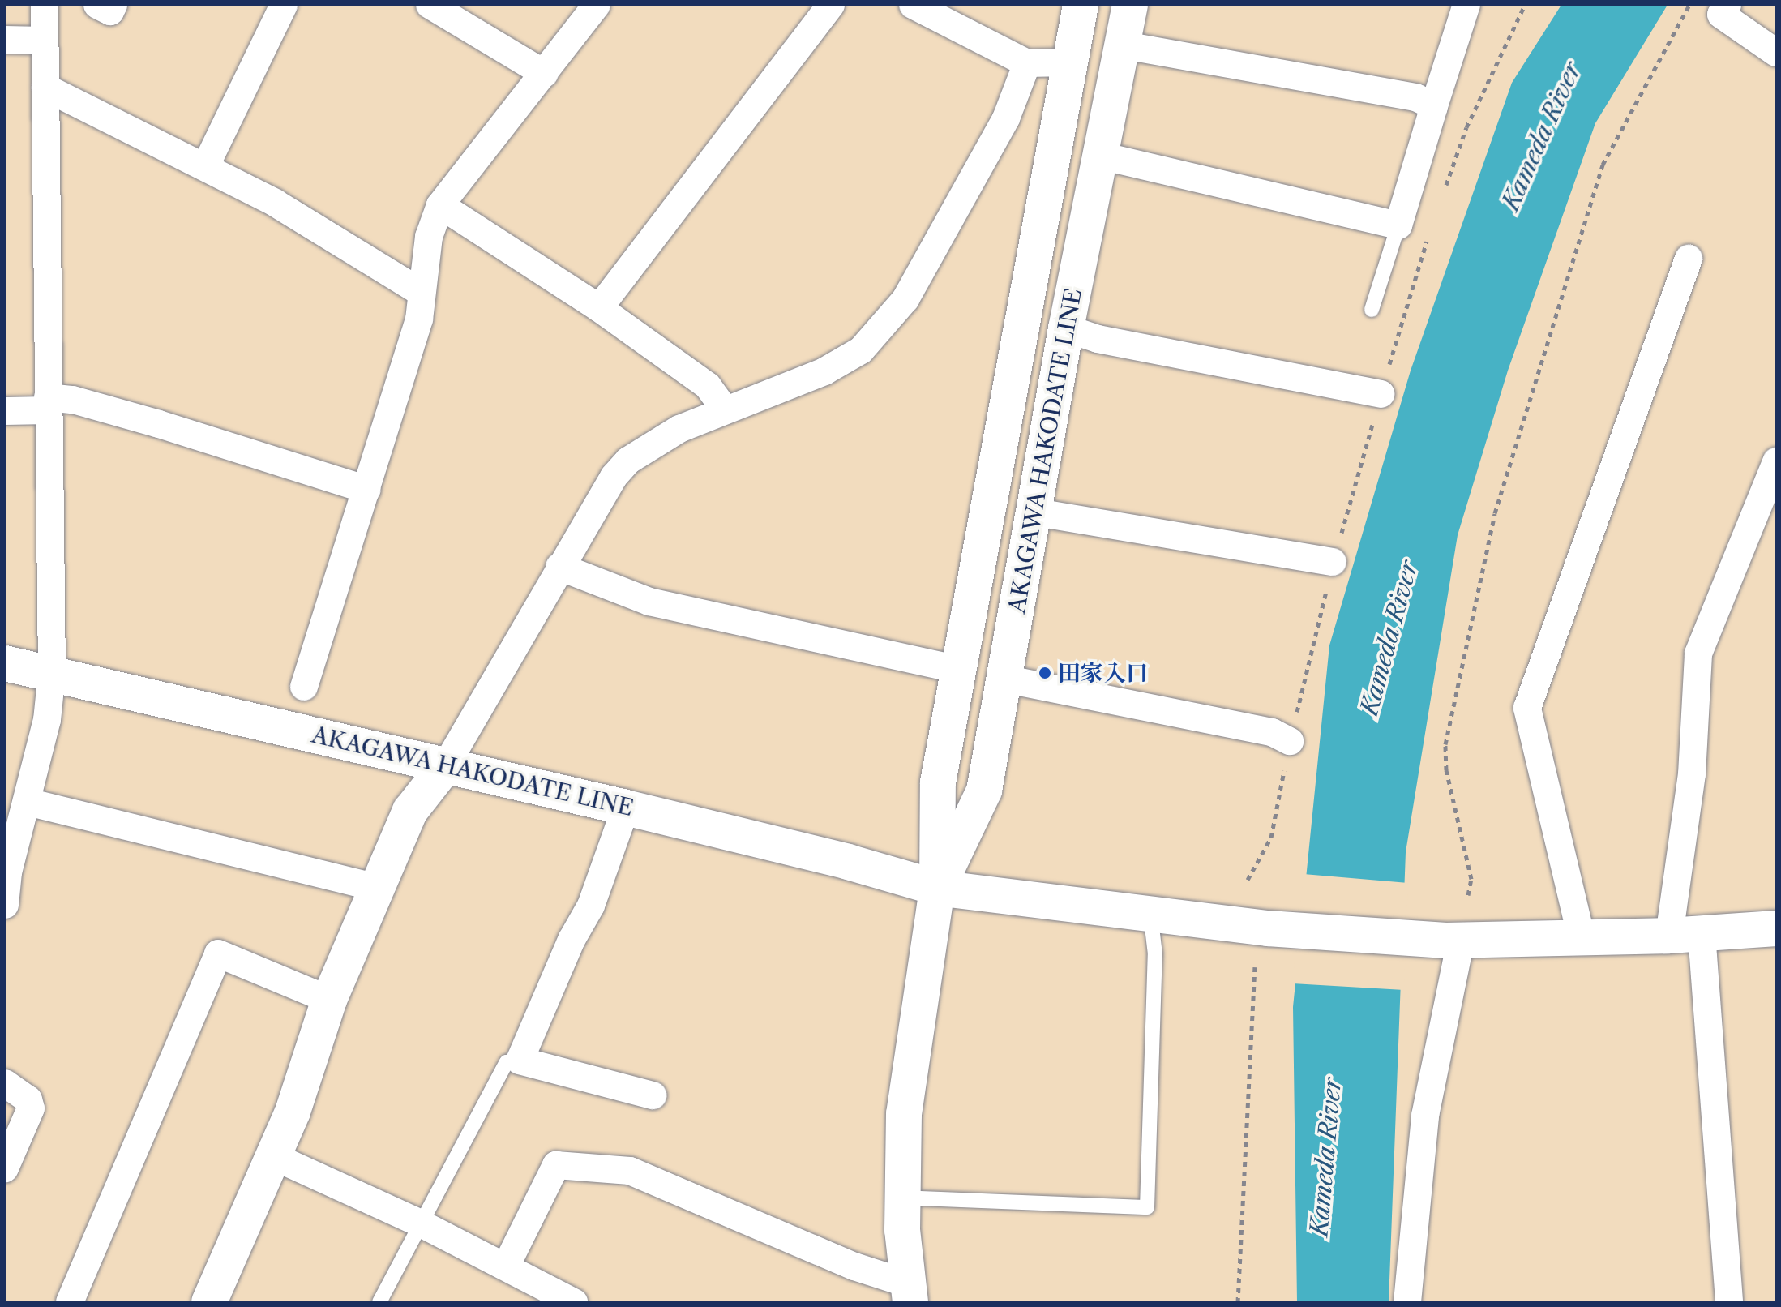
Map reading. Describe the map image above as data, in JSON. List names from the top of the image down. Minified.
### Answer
{"streets":{"main road":["AKAGAWA HAKODATE LINE"]},"water":["Kameda River"],"places":["田家入口"]}
